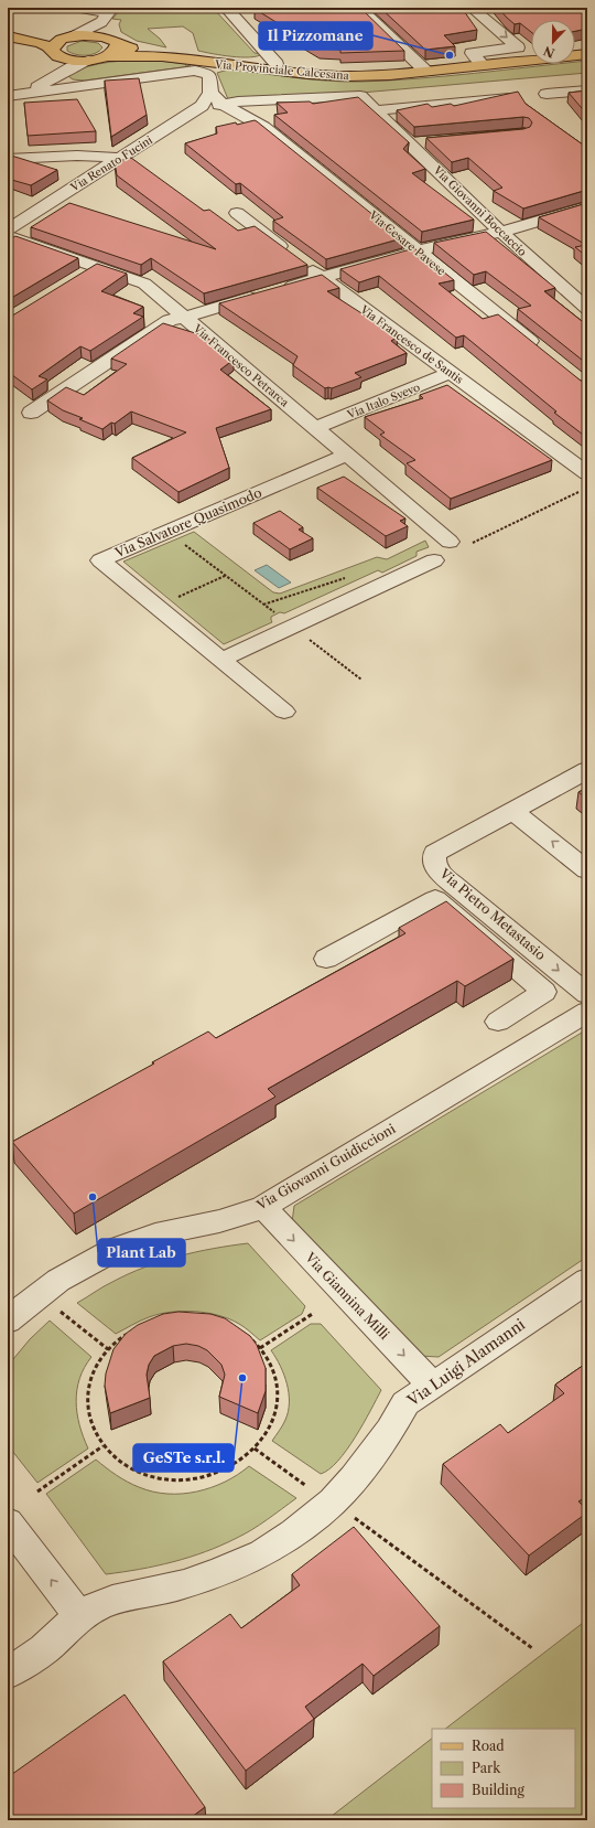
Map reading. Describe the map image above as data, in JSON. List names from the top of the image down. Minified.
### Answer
{"streets":{"main road":["Via Provinciale Calcesana"],"street":["Via Renato Fucini","Via Giovanni Boccaccio","Via Cesare Pavese","Via Francesco de Santis","Via Francesco Petrarca","Via Italo Svevo","Via Salvatore Quasimodo","Via Pietro Metastasio","Via Giovanni Guidiccioni","Via Giannina Milli","Via Luigi Alamanni"]},"crossings":[["Via Renato Fucini","Via Cesare Pavese"],["Via Giovanni Boccaccio","Via Cesare Pavese"],["Via Francesco de Santis","Via Italo Svevo"],["Via Francesco Petrarca","Via Italo Svevo"],["Via Francesco Petrarca","Via Salvatore Quasimodo"],["Via Giovanni Guidiccioni","Via Giannina Milli"],["Via Giannina Milli","Via Luigi Alamanni"]],"one_way":["Via Giannina Milli"],"places":["Il Pizzomane","Plant Lab","GeSTe s.r.l."],"legend":["Road","Park","Building"],"north":"bottom"}
